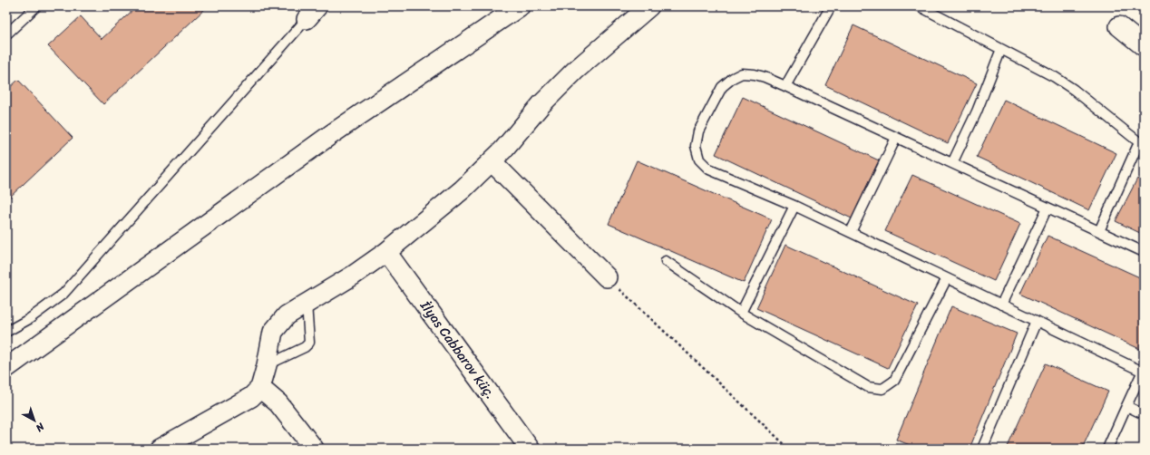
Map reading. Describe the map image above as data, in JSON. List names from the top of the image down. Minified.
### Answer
{"streets":{"street":["İlyas Cabbarov küç."]},"north":"bottom right"}
